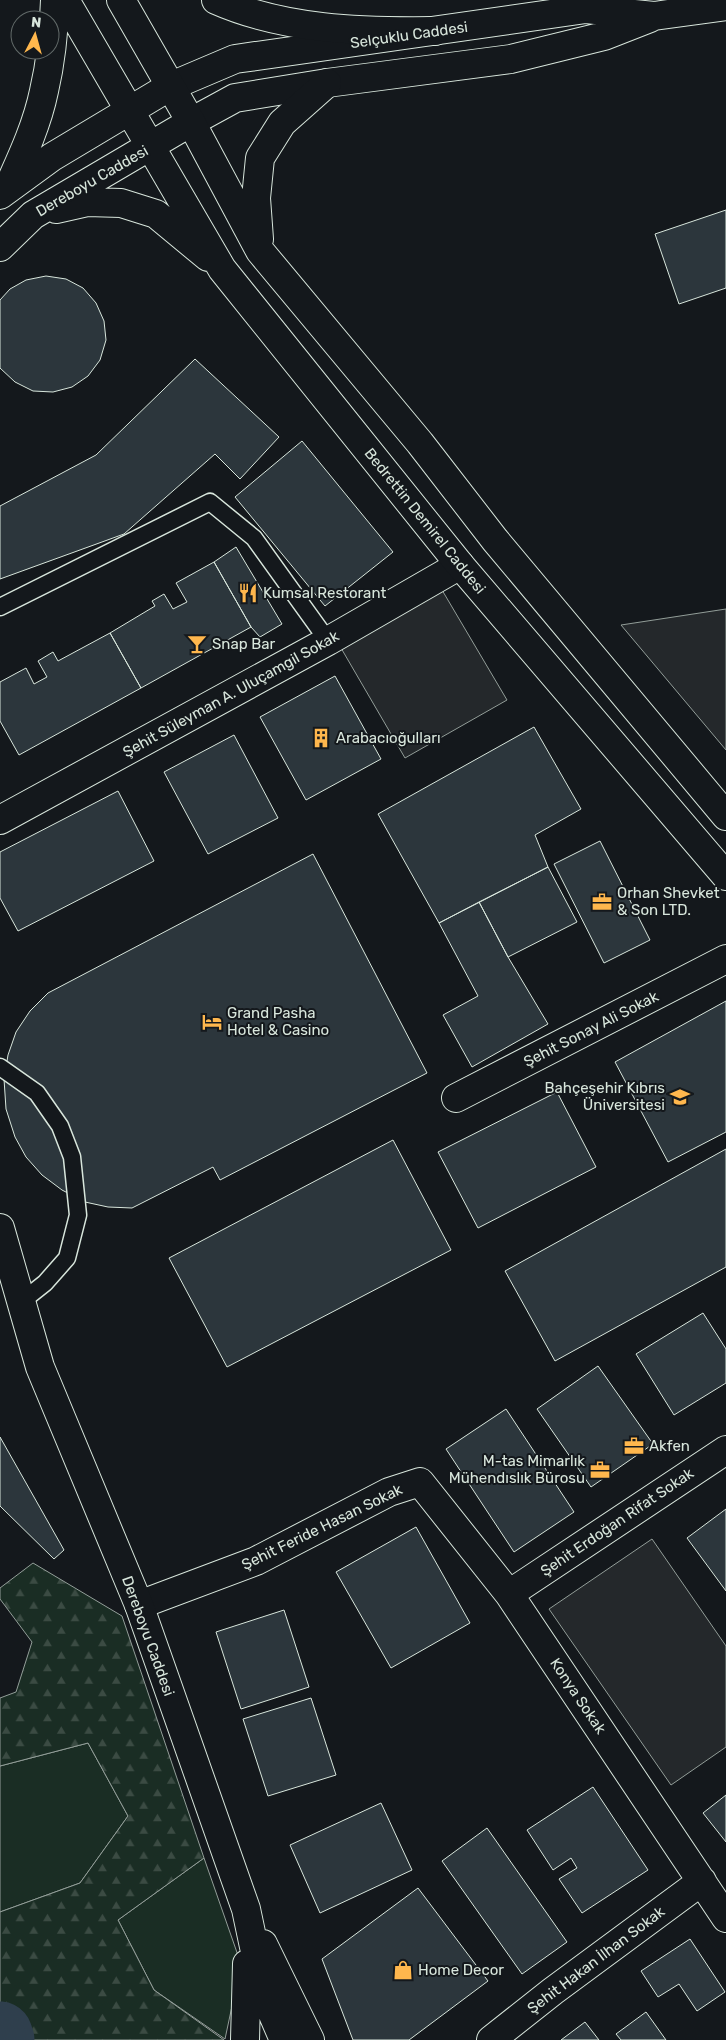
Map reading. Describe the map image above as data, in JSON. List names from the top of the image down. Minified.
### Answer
{"streets":{"main road":["Selçuklu Caddesi","Dereboyu Caddesi","Bedrettin Demirel Caddesi","Şehit Süleyman A. Uluçamgil Sokak","Şehit Sonay Ali Sokak","Şehit Erdoğan Rifat Sokak","Şehit Feride Hasan Sokak","Konya Sokak","Şehit Hakan İlhan Sokak"]},"crossings":[["Selçuklu Caddesi","Dereboyu Caddesi"],["Dereboyu Caddesi","Bedrettin Demirel Caddesi"],["Dereboyu Caddesi","Şehit Feride Hasan Sokak"],["Bedrettin Demirel Caddesi","Şehit Süleyman A. Uluçamgil Sokak"],["Şehit Erdoğan Rifat Sokak","Konya Sokak"],["Şehit Feride Hasan Sokak","Konya Sokak"],["Konya Sokak","Şehit Hakan İlhan Sokak"]],"places":{"restaurant":["Kumsal Restorant"],"bar":["Snap Bar"],"building":["Arabacıoğulları"],"office":["Orhan Shevket & Son LTD.","Akfen","M-tas Mimarlık Mühendıslık Bürosu"],"hotel":["Grand Pasha Hotel & Casino"],"school or university":["Bahçeşehir Kıbrıs Üniversitesi"],"shop":["Home Decor"]},"north":"top"}
